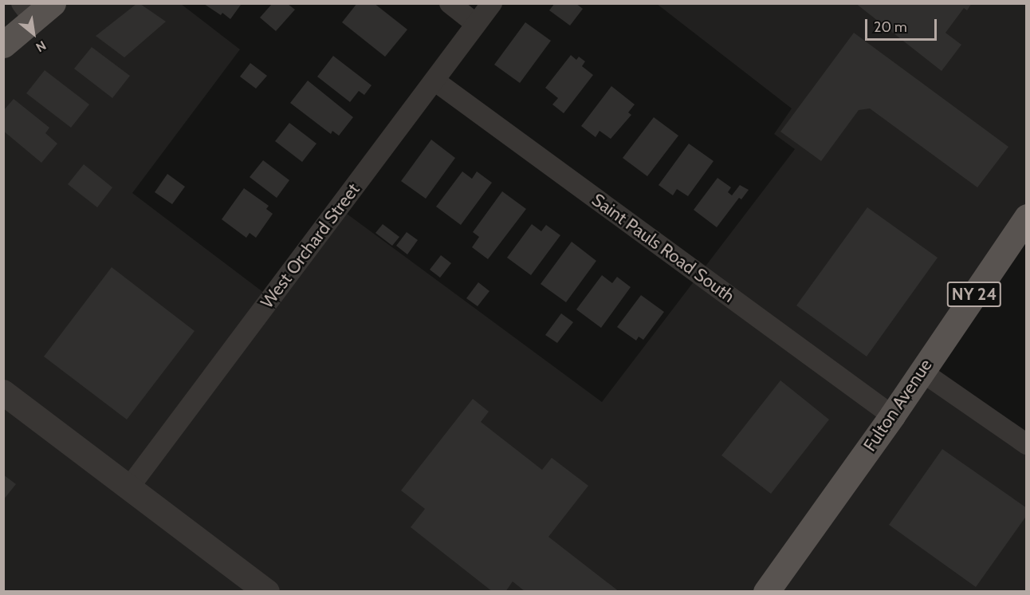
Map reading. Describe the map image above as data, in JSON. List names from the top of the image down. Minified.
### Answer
{"streets":{"main road":["NY 24","Fulton Avenue"],"street":["West Orchard Street","Saint Pauls Road South"]},"crossings":[["West Orchard Street","Saint Pauls Road South"],["Saint Pauls Road South","Fulton Avenue"]],"scale_bar":"20 m","north":"bottom right"}
